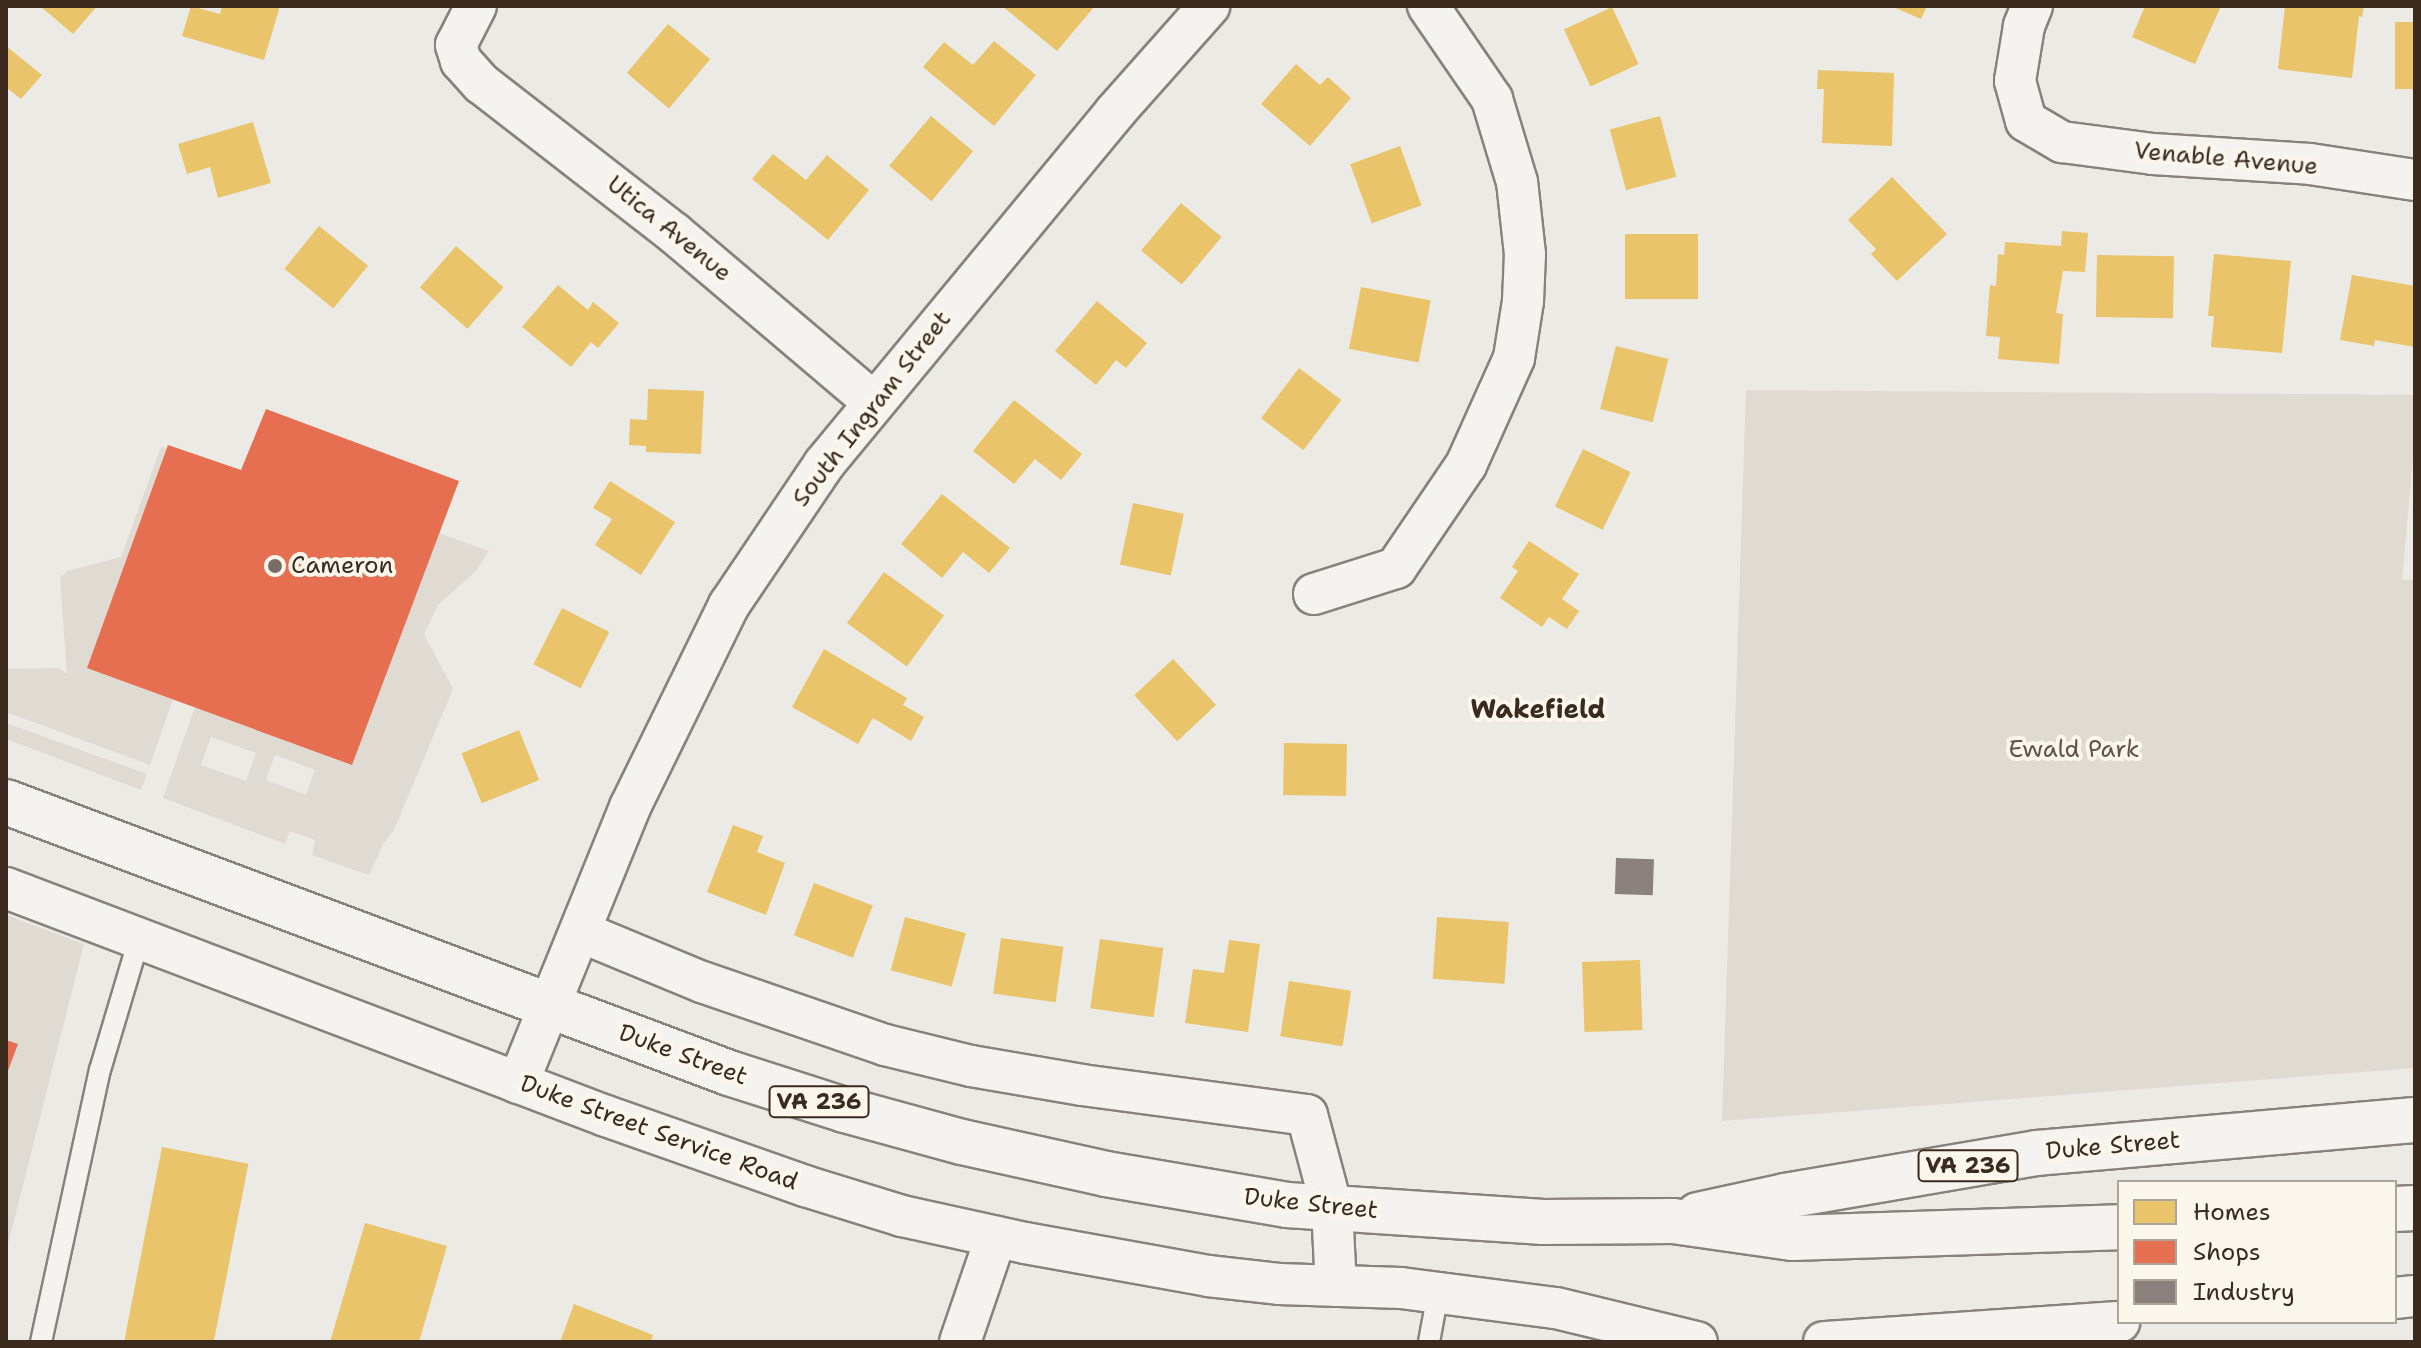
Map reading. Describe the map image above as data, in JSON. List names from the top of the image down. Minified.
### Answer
{"streets":{"main road":["Duke Street","VA 236"],"street":["Venable Avenue","Utica Avenue","South Ingram Street","Duke Street Service Road"]},"crossings":[["Utica Avenue","South Ingram Street"],["South Ingram Street","Duke Street"],["South Ingram Street","Duke Street Service Road"]],"districts":["Wakefield"],"parks":["Ewald Park"],"places":["Cameron"],"legend":["Homes","Shops","Industry"]}
